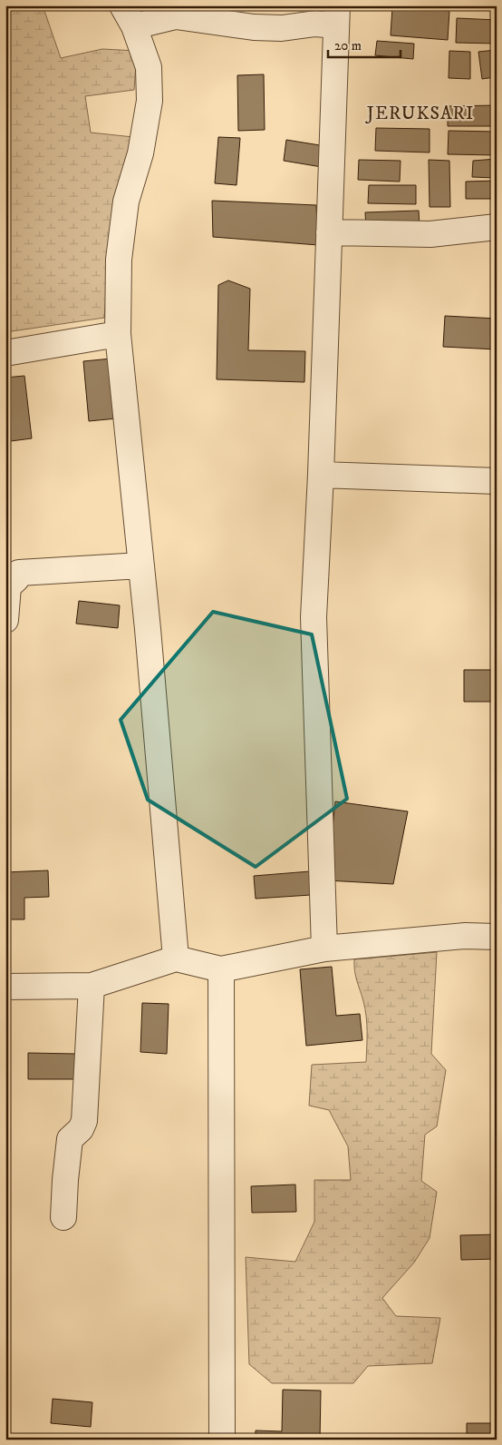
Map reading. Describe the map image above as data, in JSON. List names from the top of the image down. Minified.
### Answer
{"districts":["JERUKSARI"],"scale_bar":"20 m"}
